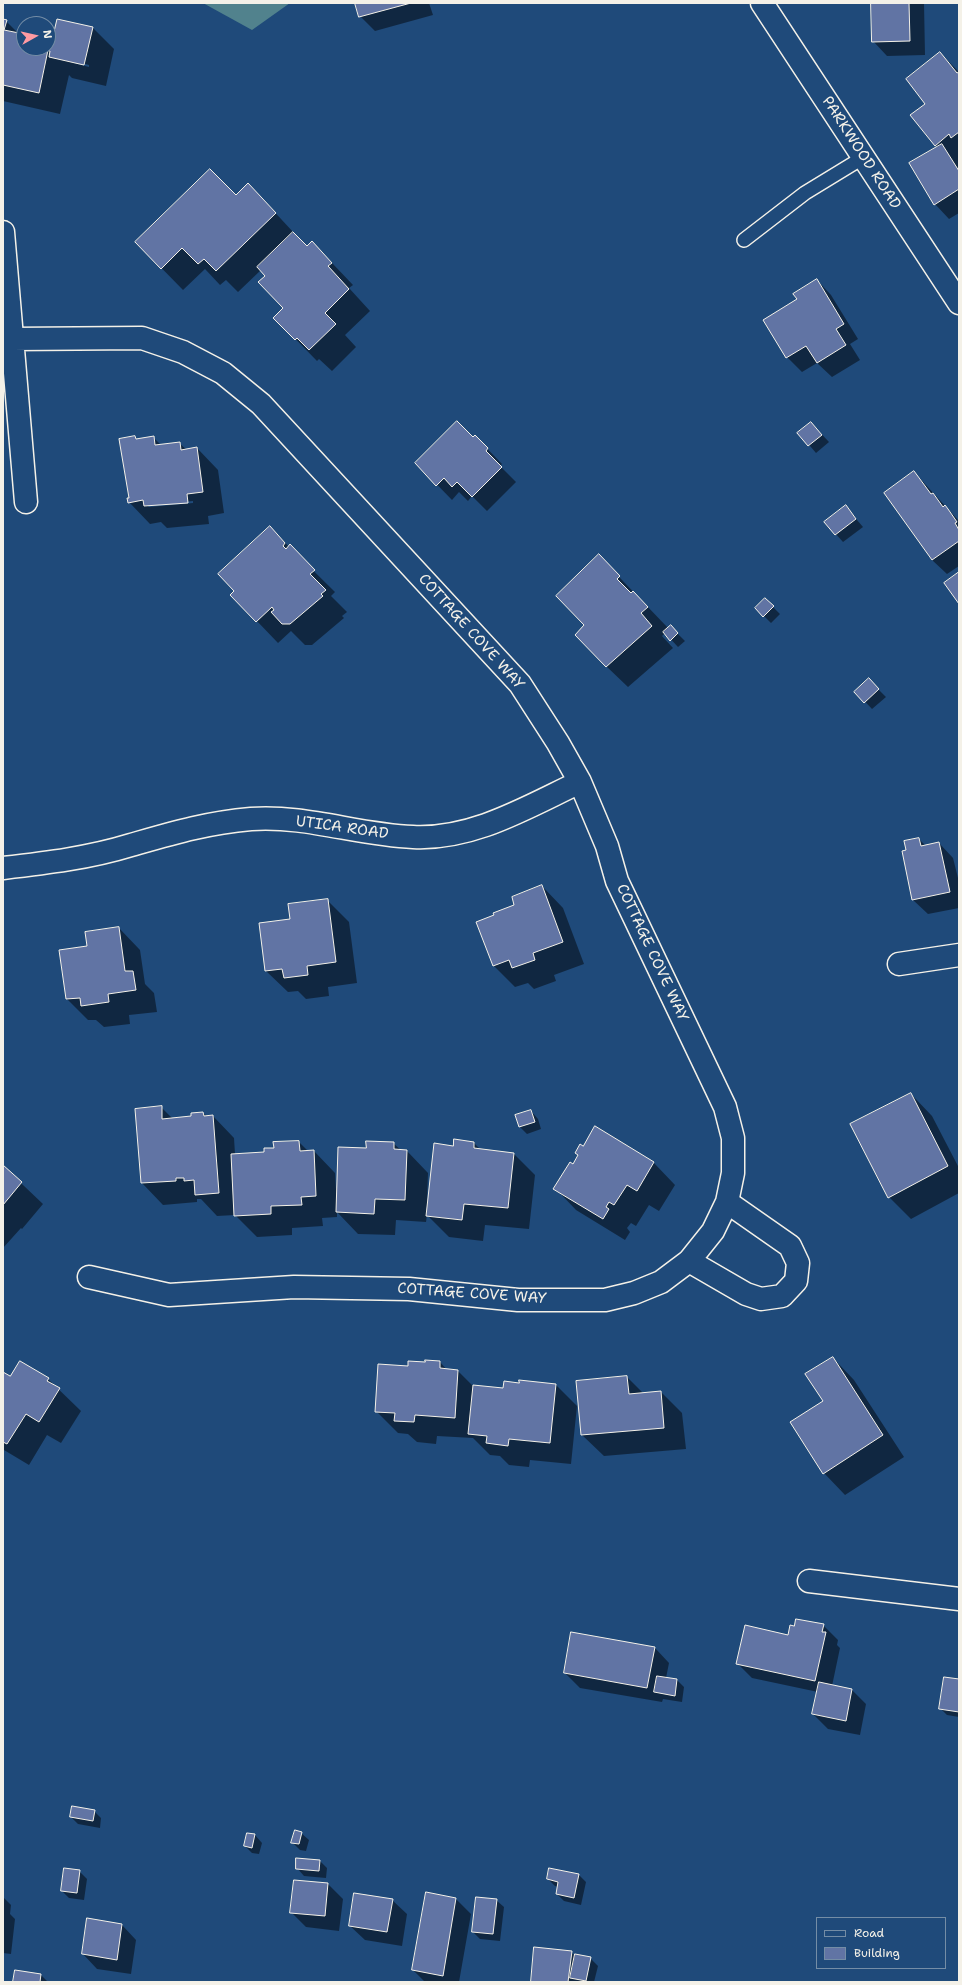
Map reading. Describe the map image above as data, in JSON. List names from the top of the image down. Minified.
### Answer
{"streets":{"street":["PARKWOOD ROAD","COTTAGE COVE WAY","UTICA ROAD"]},"crossings":[["COTTAGE COVE WAY","UTICA ROAD"]],"legend":["Road","Building"],"north":"right"}
